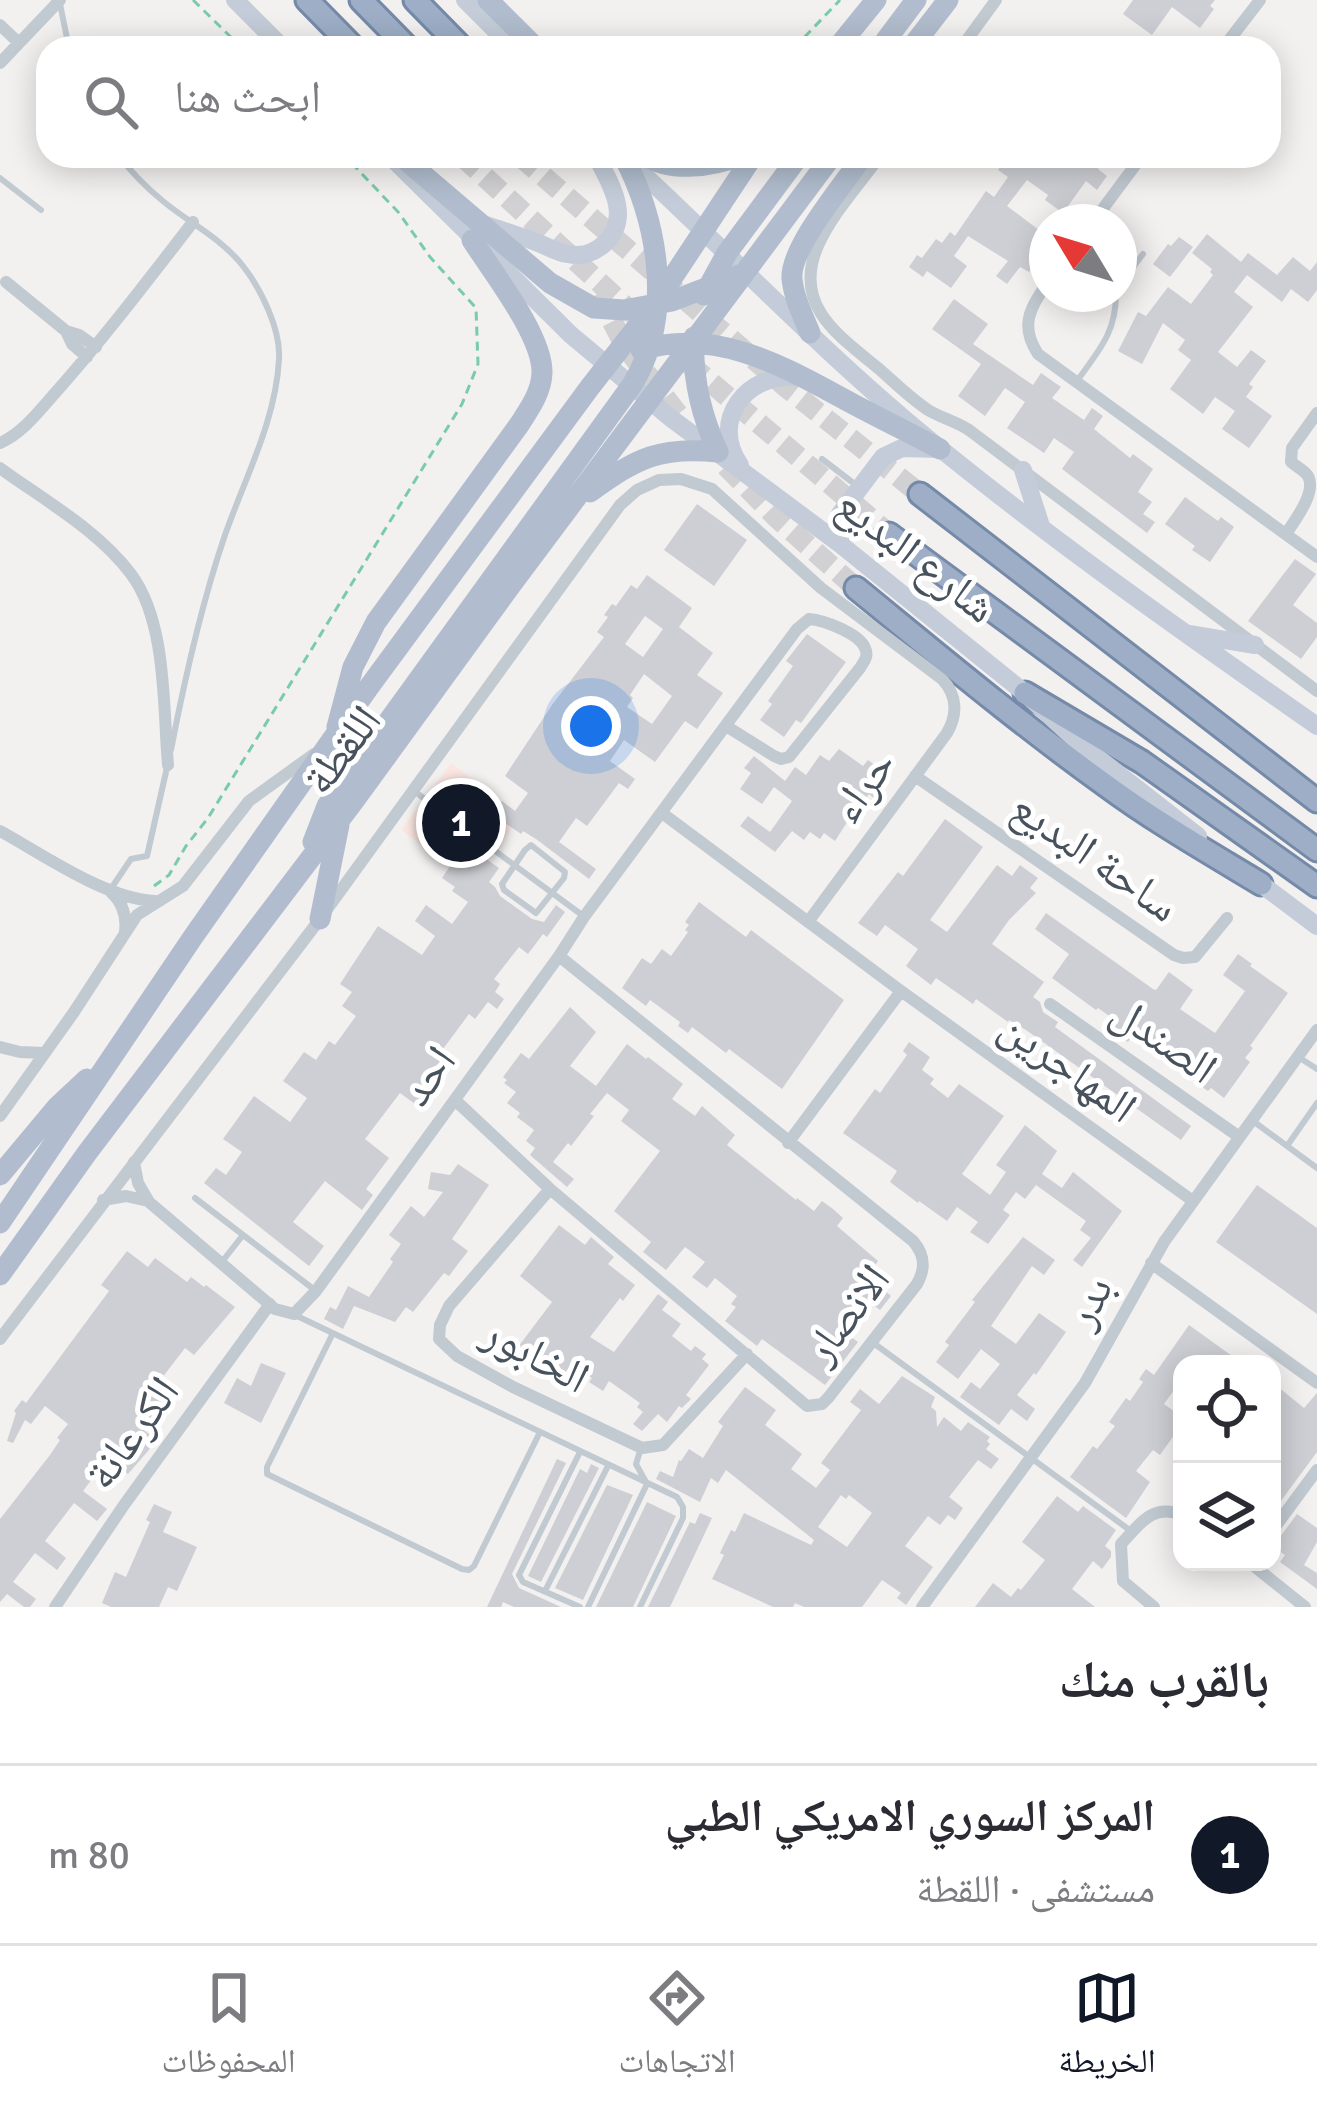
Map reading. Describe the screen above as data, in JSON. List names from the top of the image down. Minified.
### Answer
{"streets":{"highway":["شارع البديع"],"main road":["اللقطة"],"street":["حراء","ساحة البديع","الصندل","المهاجرين","احد","بدر","الانصار","الخابور","الكرعانة"]},"crossings":[["شارع البديع","اللقطة"],["شارع البديع","حراء"],["حراء","ساحة البديع"],["حراء","المهاجرين"],["الصندل","بدر"],["المهاجرين","احد"],["المهاجرين","بدر"],["احد","الانصار"],["الانصار","الخابور"]],"north":"top left","page":{"search":"ابحث هنا","pins":"1","heading":"بالقرب منك","list":[{"mark":"1","name":"المركز السوري الامريكي الطبي","note":"مستشفى · اللقطة","value":"80 m"}],"nav":["الخريطة","الاتجاهات","المحفوظات"]}}
